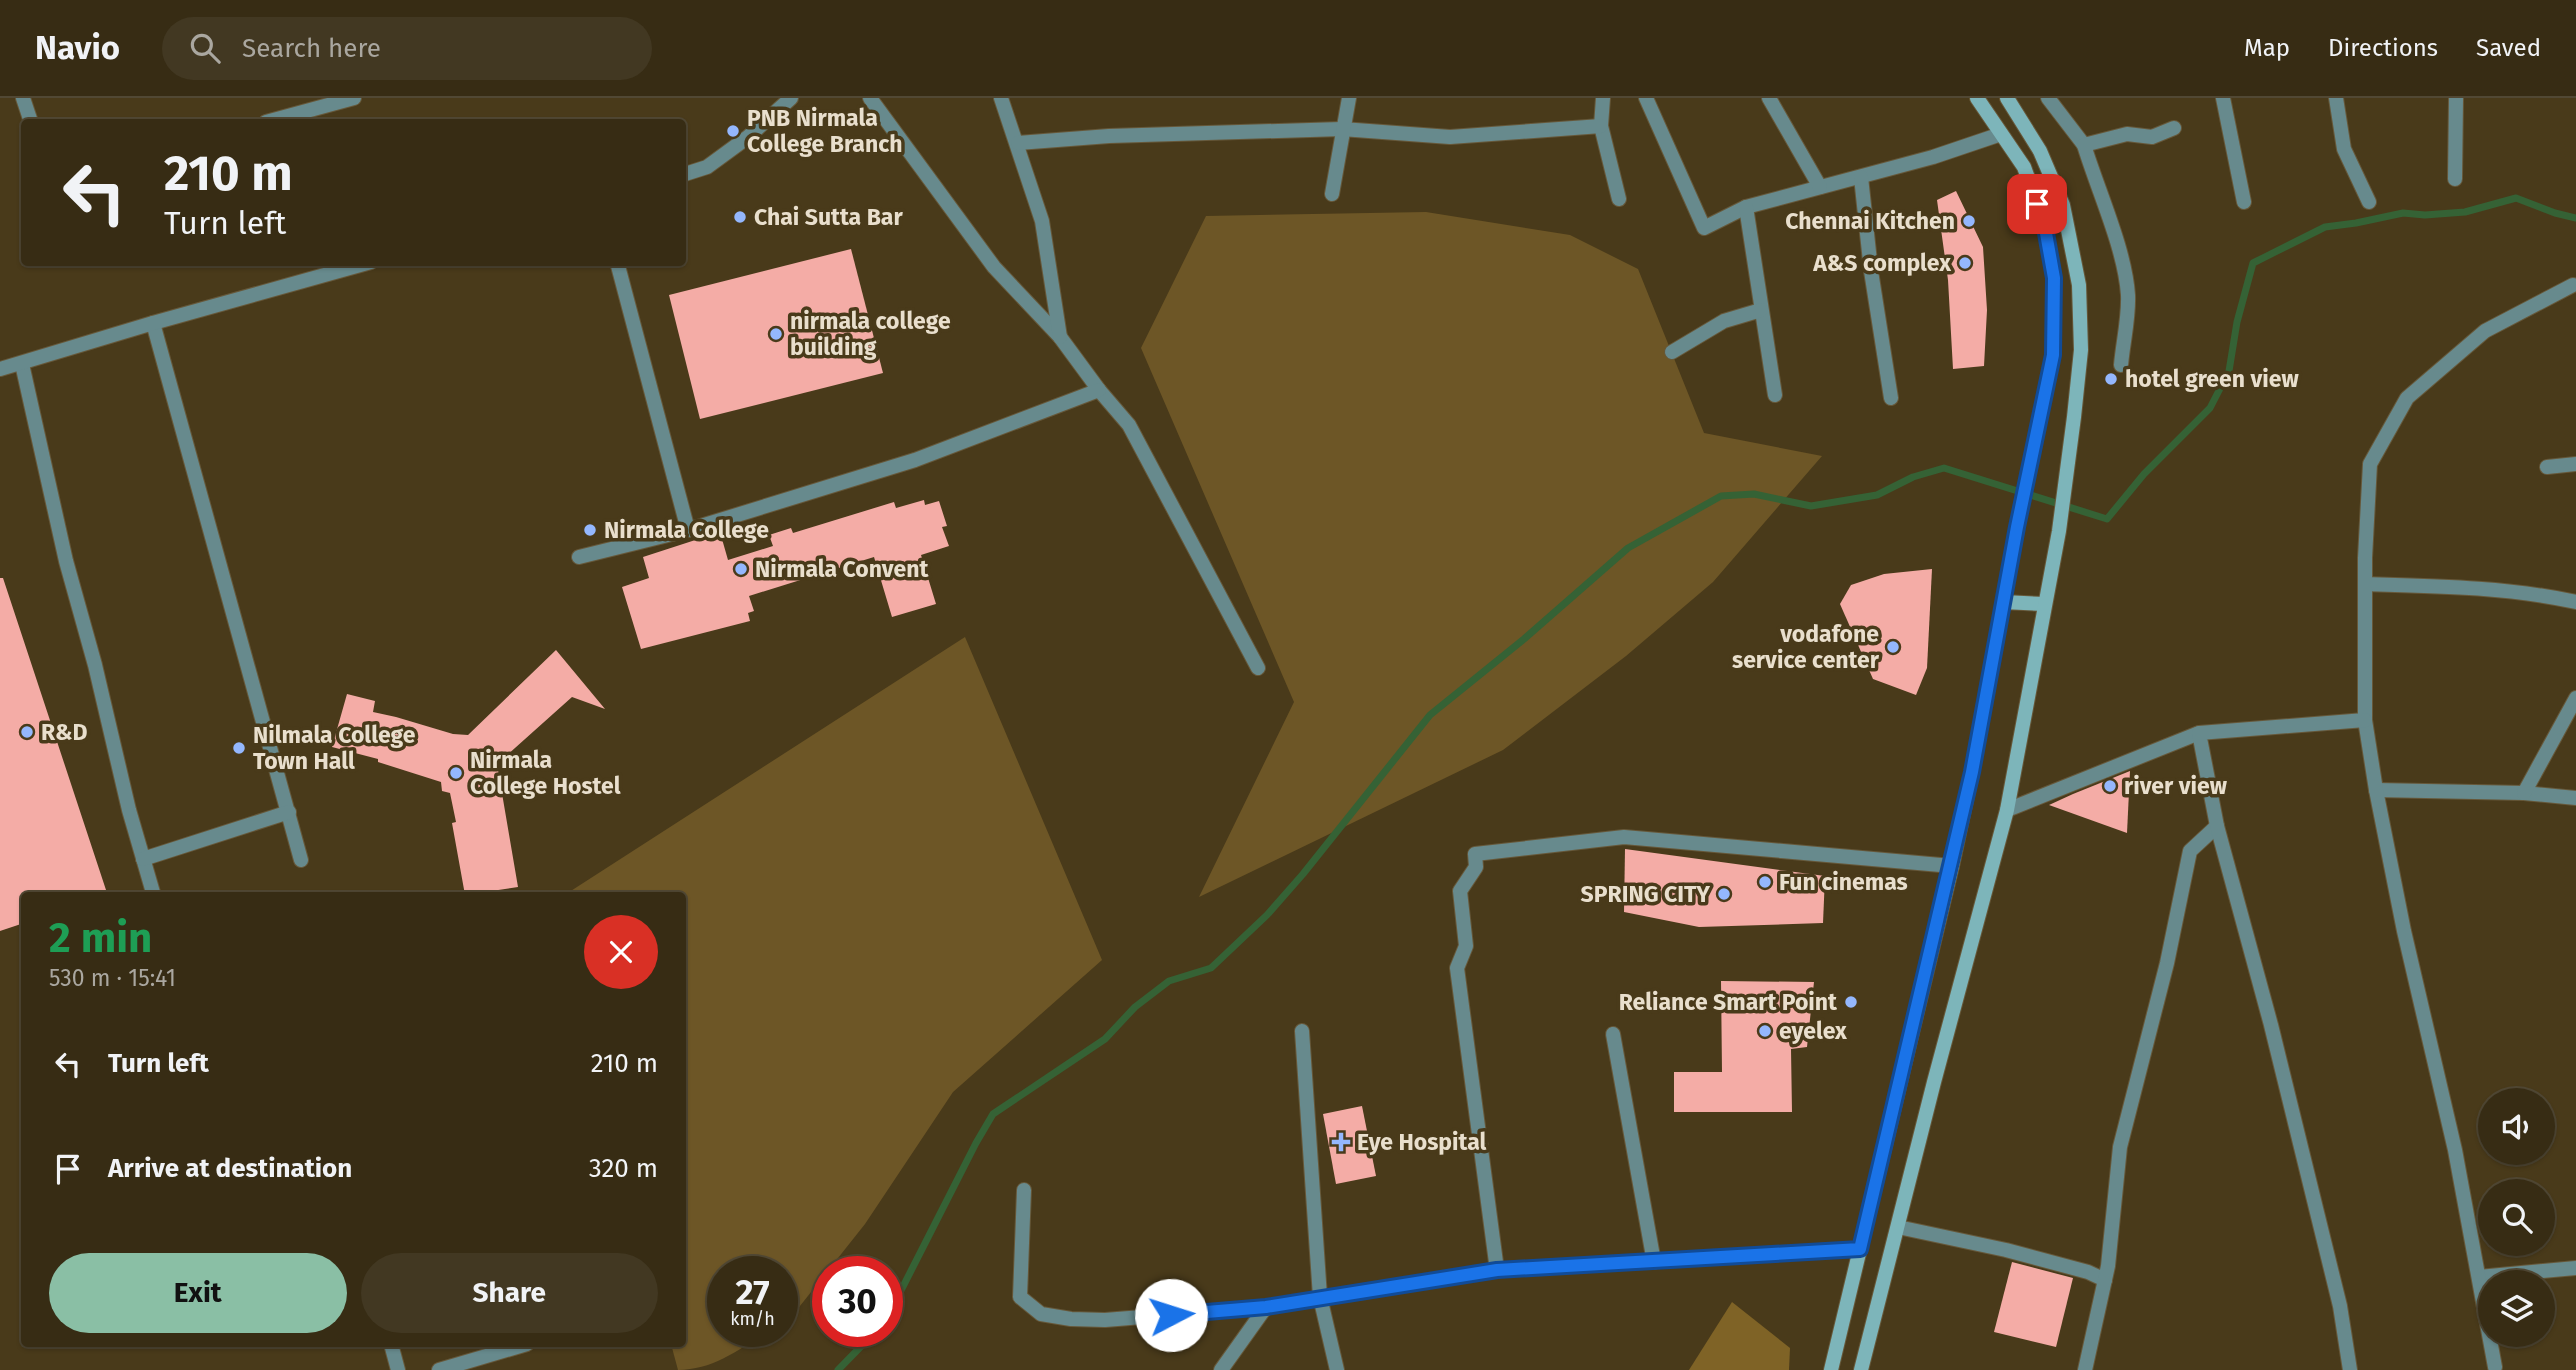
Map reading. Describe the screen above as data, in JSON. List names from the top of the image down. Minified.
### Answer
{"places":{"other":["PNB Nirmala College Branch","Chai Sutta Bar","Chennai Kitchen","A&S complex","nirmala college building","hotel green view","Nirmala College","Nirmala Convent","vodafone service center","R&D","Nilmala College Town Hall","Nirmala College Hostel","river view","Fun cinemas","SPRING CITY","Reliance Smart Point","eyelex"],"health":["Eye Hospital"]},"page":{"header":"Navio","search":"Search here","nav":["Map","Directions","Saved"],"turn":["210 m","Turn left"],"heading":["2 min","530 m · 15:41"],"list":[{"name":"Turn left","value":"210 m"},{"name":"Arrive at destination","value":"320 m"}],"buttons":["Exit","Share"],"speed":"27 km/h","limit":"30"}}
